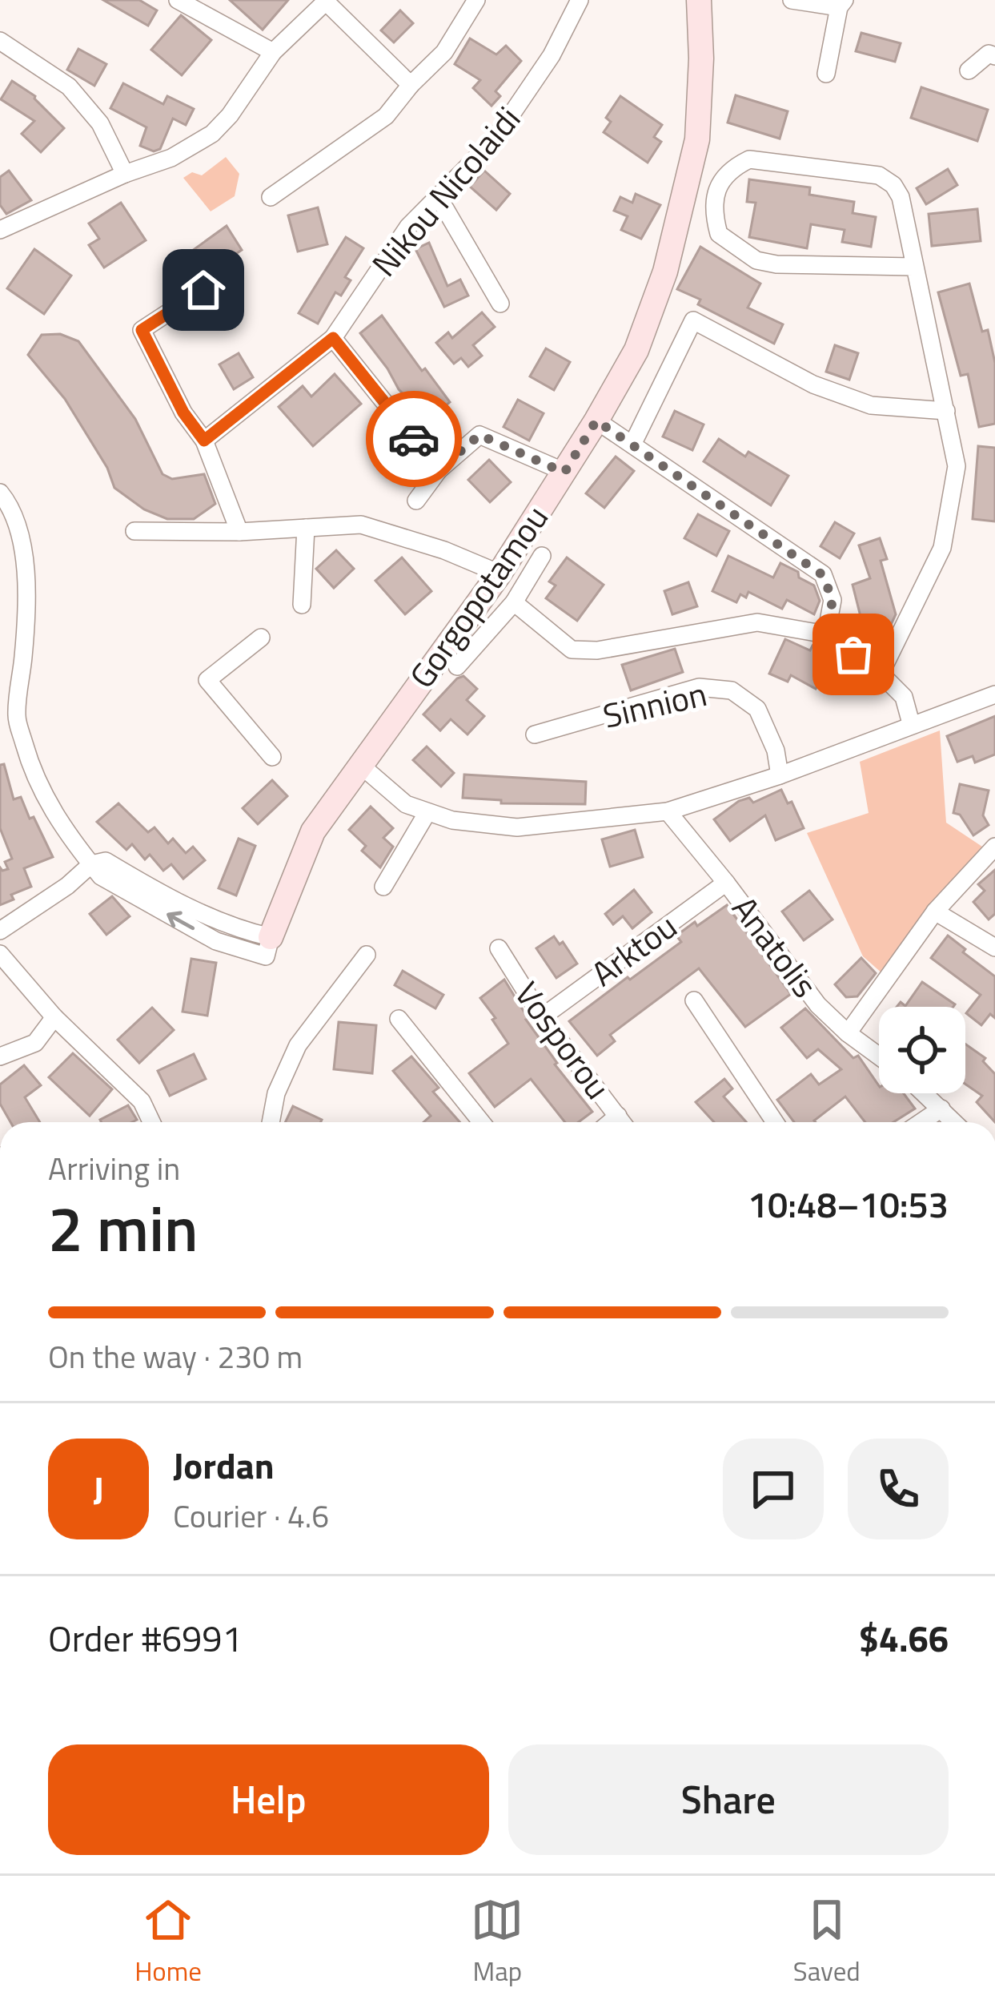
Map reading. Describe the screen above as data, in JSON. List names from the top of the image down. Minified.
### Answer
{"streets":{"street":["Nikou Nicolaidi","Gorgopotamou","Sinnion","Anatolis","Arktou","Vosporou"]},"crossings":[["Anatolis","Arktou"],["Arktou","Vosporou"]],"page":{"heading":["2 min","Arriving in","10:48–10:53"],"panel":["Jordan","Courier · 4.6","Order #6991","$4.66"],"bar":"On the way · 230 m","round":"J","buttons":["Help","Share"],"tabs":["Home","Map","Saved"]}}
